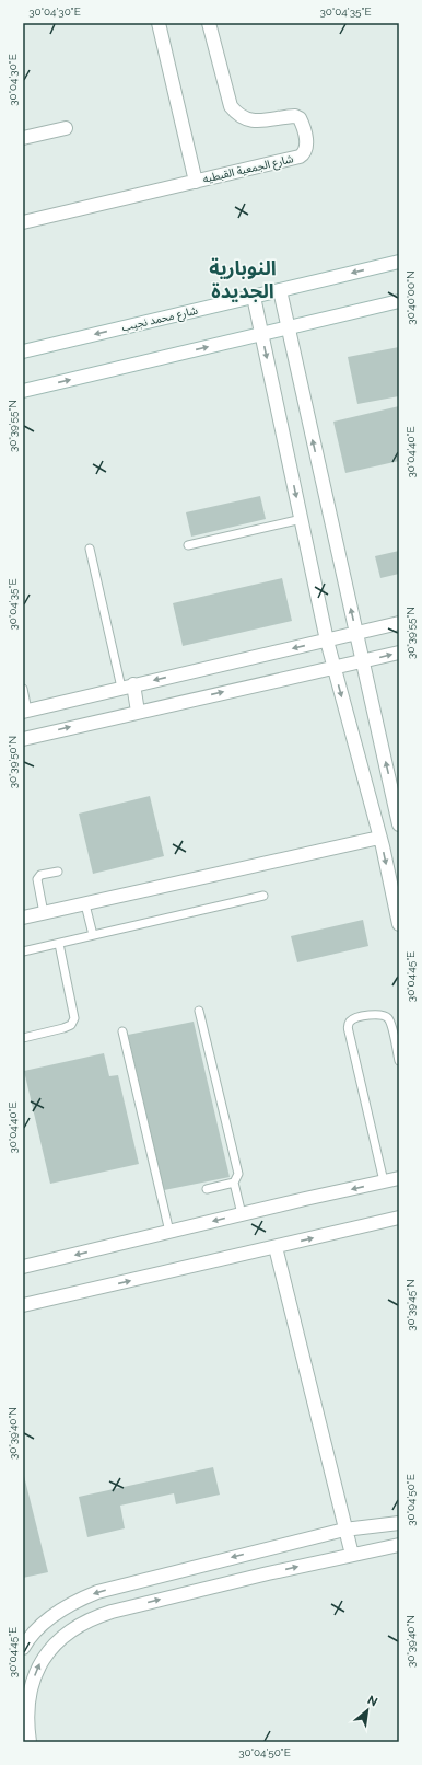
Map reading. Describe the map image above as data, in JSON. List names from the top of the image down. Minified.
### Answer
{"streets":{"street":["شارع الجمعية القبطيه","شارع محمد نجيب"]},"districts":["النوبارية الجديدة"],"north":"top right","coordinates":["30°04'30\"E","30°04'35\"E","30°40'00\"N","30°39'55\"N","30°04'40\"E","30°39'50\"N","30°04'45\"E","30°39'45\"N","30°39'40\"N","30°04'50\"E"]}
